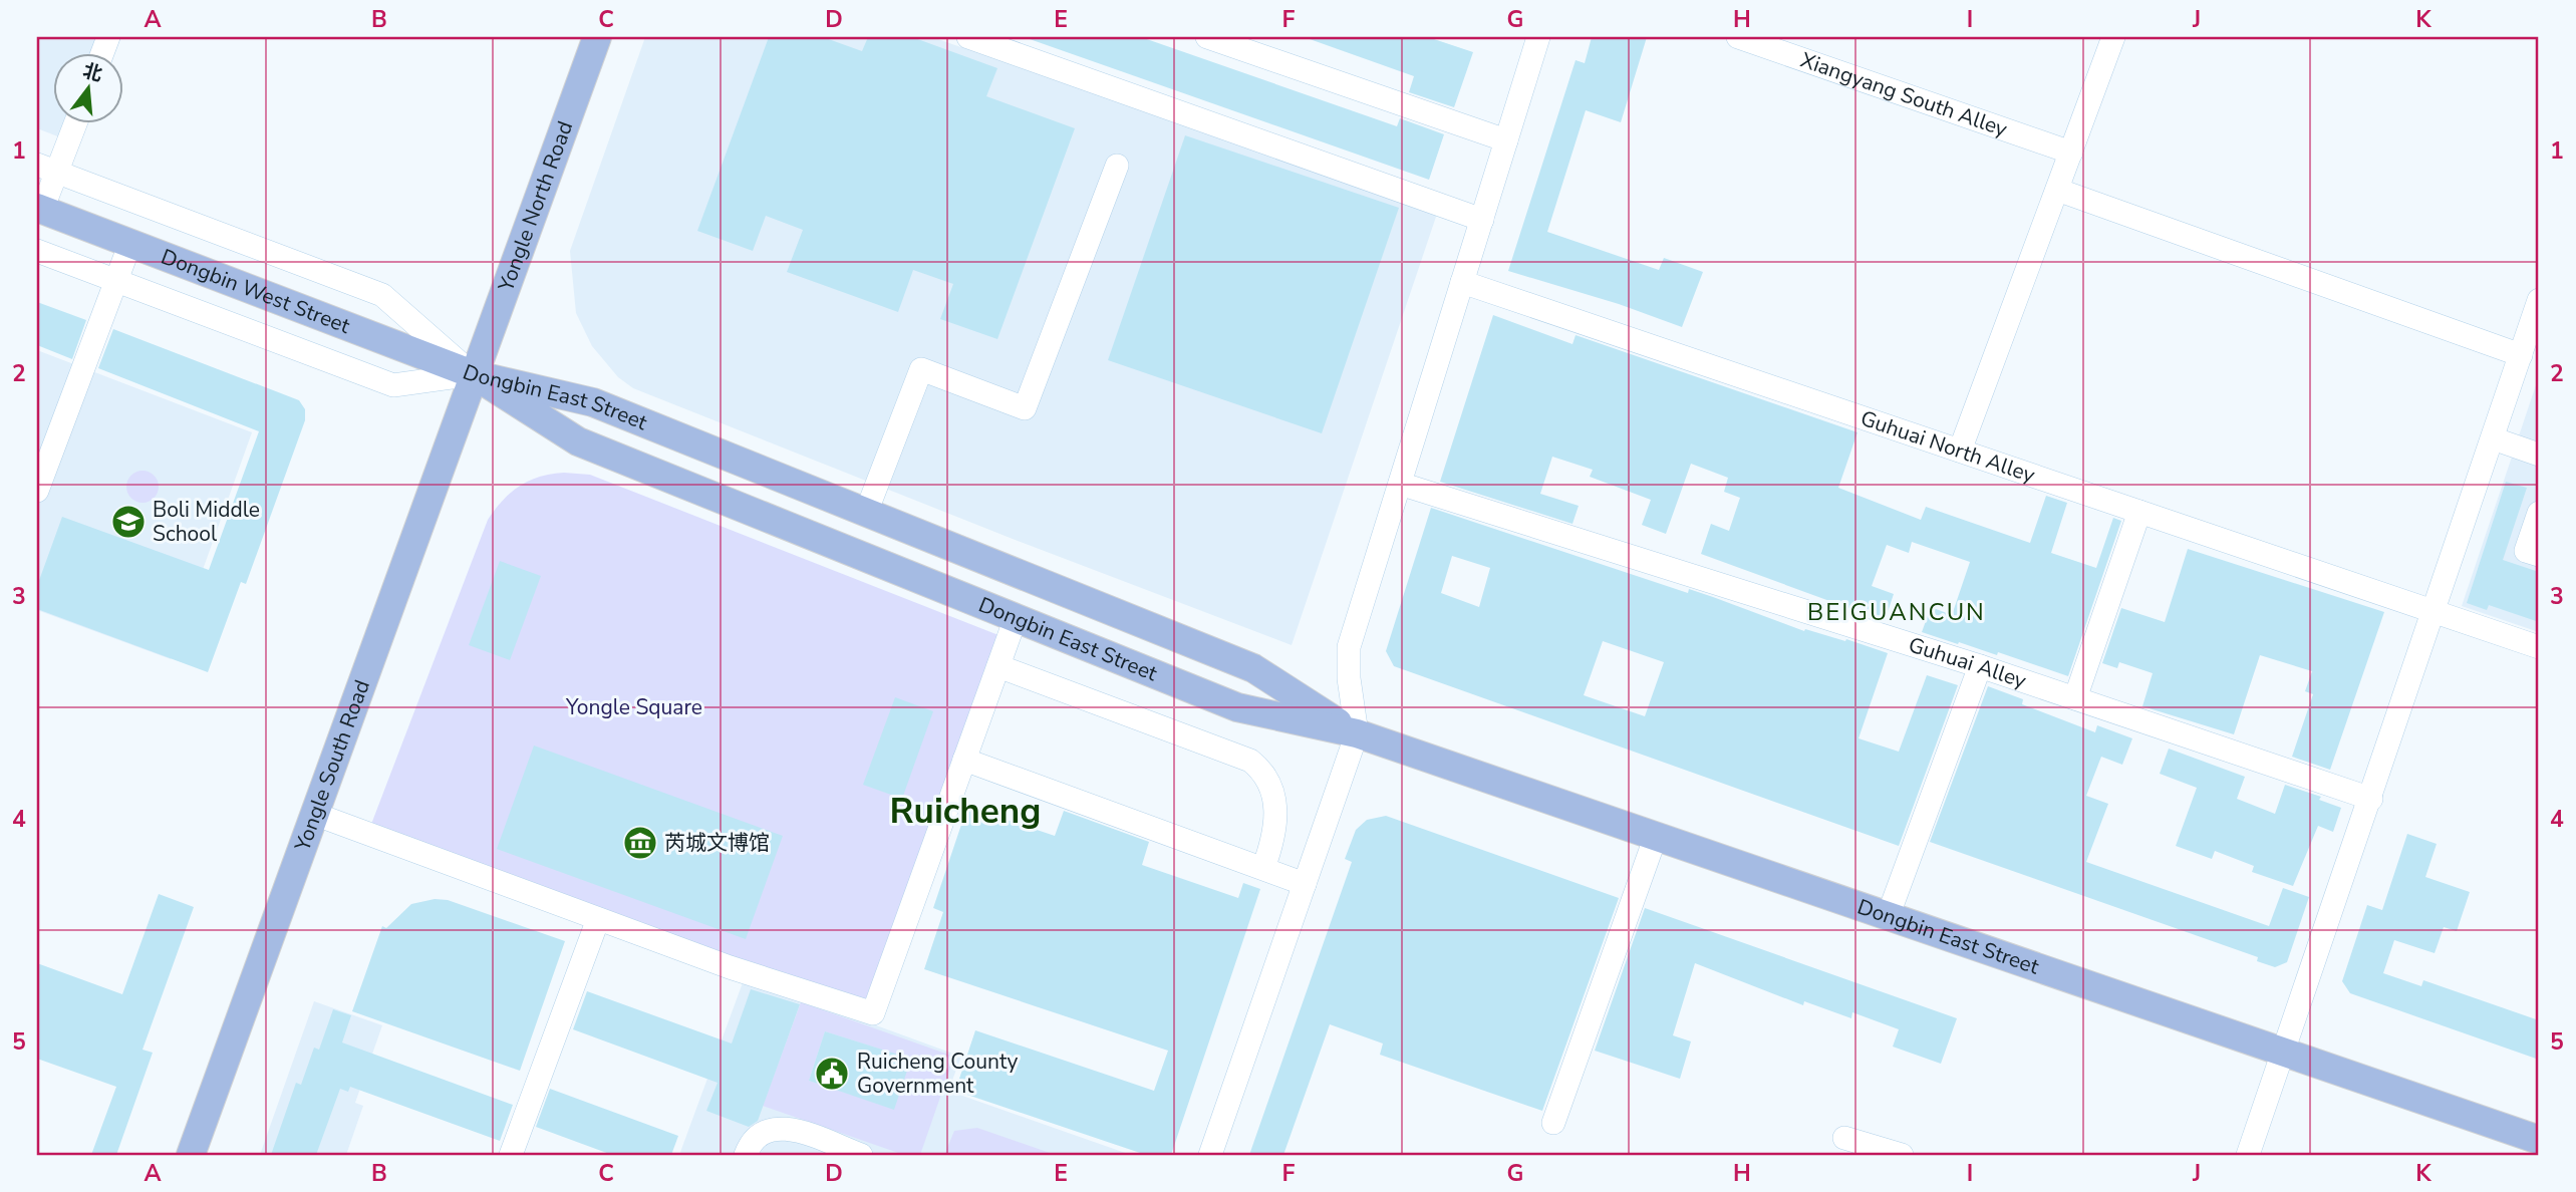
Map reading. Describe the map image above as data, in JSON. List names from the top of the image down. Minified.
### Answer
{"streets":{"main road":["Yongle North Road","Dongbin West Street","Dongbin East Street","Yongle South Road"],"street":["Xiangyang South Alley","Guhuai North Alley","Guhuai Alley"]},"crossings":[["Yongle North Road","Dongbin West Street"],["Yongle North Road","Dongbin East Street"],["Yongle North Road","Yongle South Road"],["Dongbin West Street","Dongbin East Street"],["Dongbin West Street","Yongle South Road"],["Dongbin East Street","Yongle South Road"]],"districts":["BEIGUANCUN","Ruicheng"],"parks":["Yongle Square"],"places":{"school or university":["Boli Middle School"],"museum":["芮城文博馆"],"public building":["Ruicheng County Government"]},"north":"top","grid":{"columns":["A","B","C","D","E","F","G","H","I","J","K"],"rows":["1","2","3","4","5"]}}
